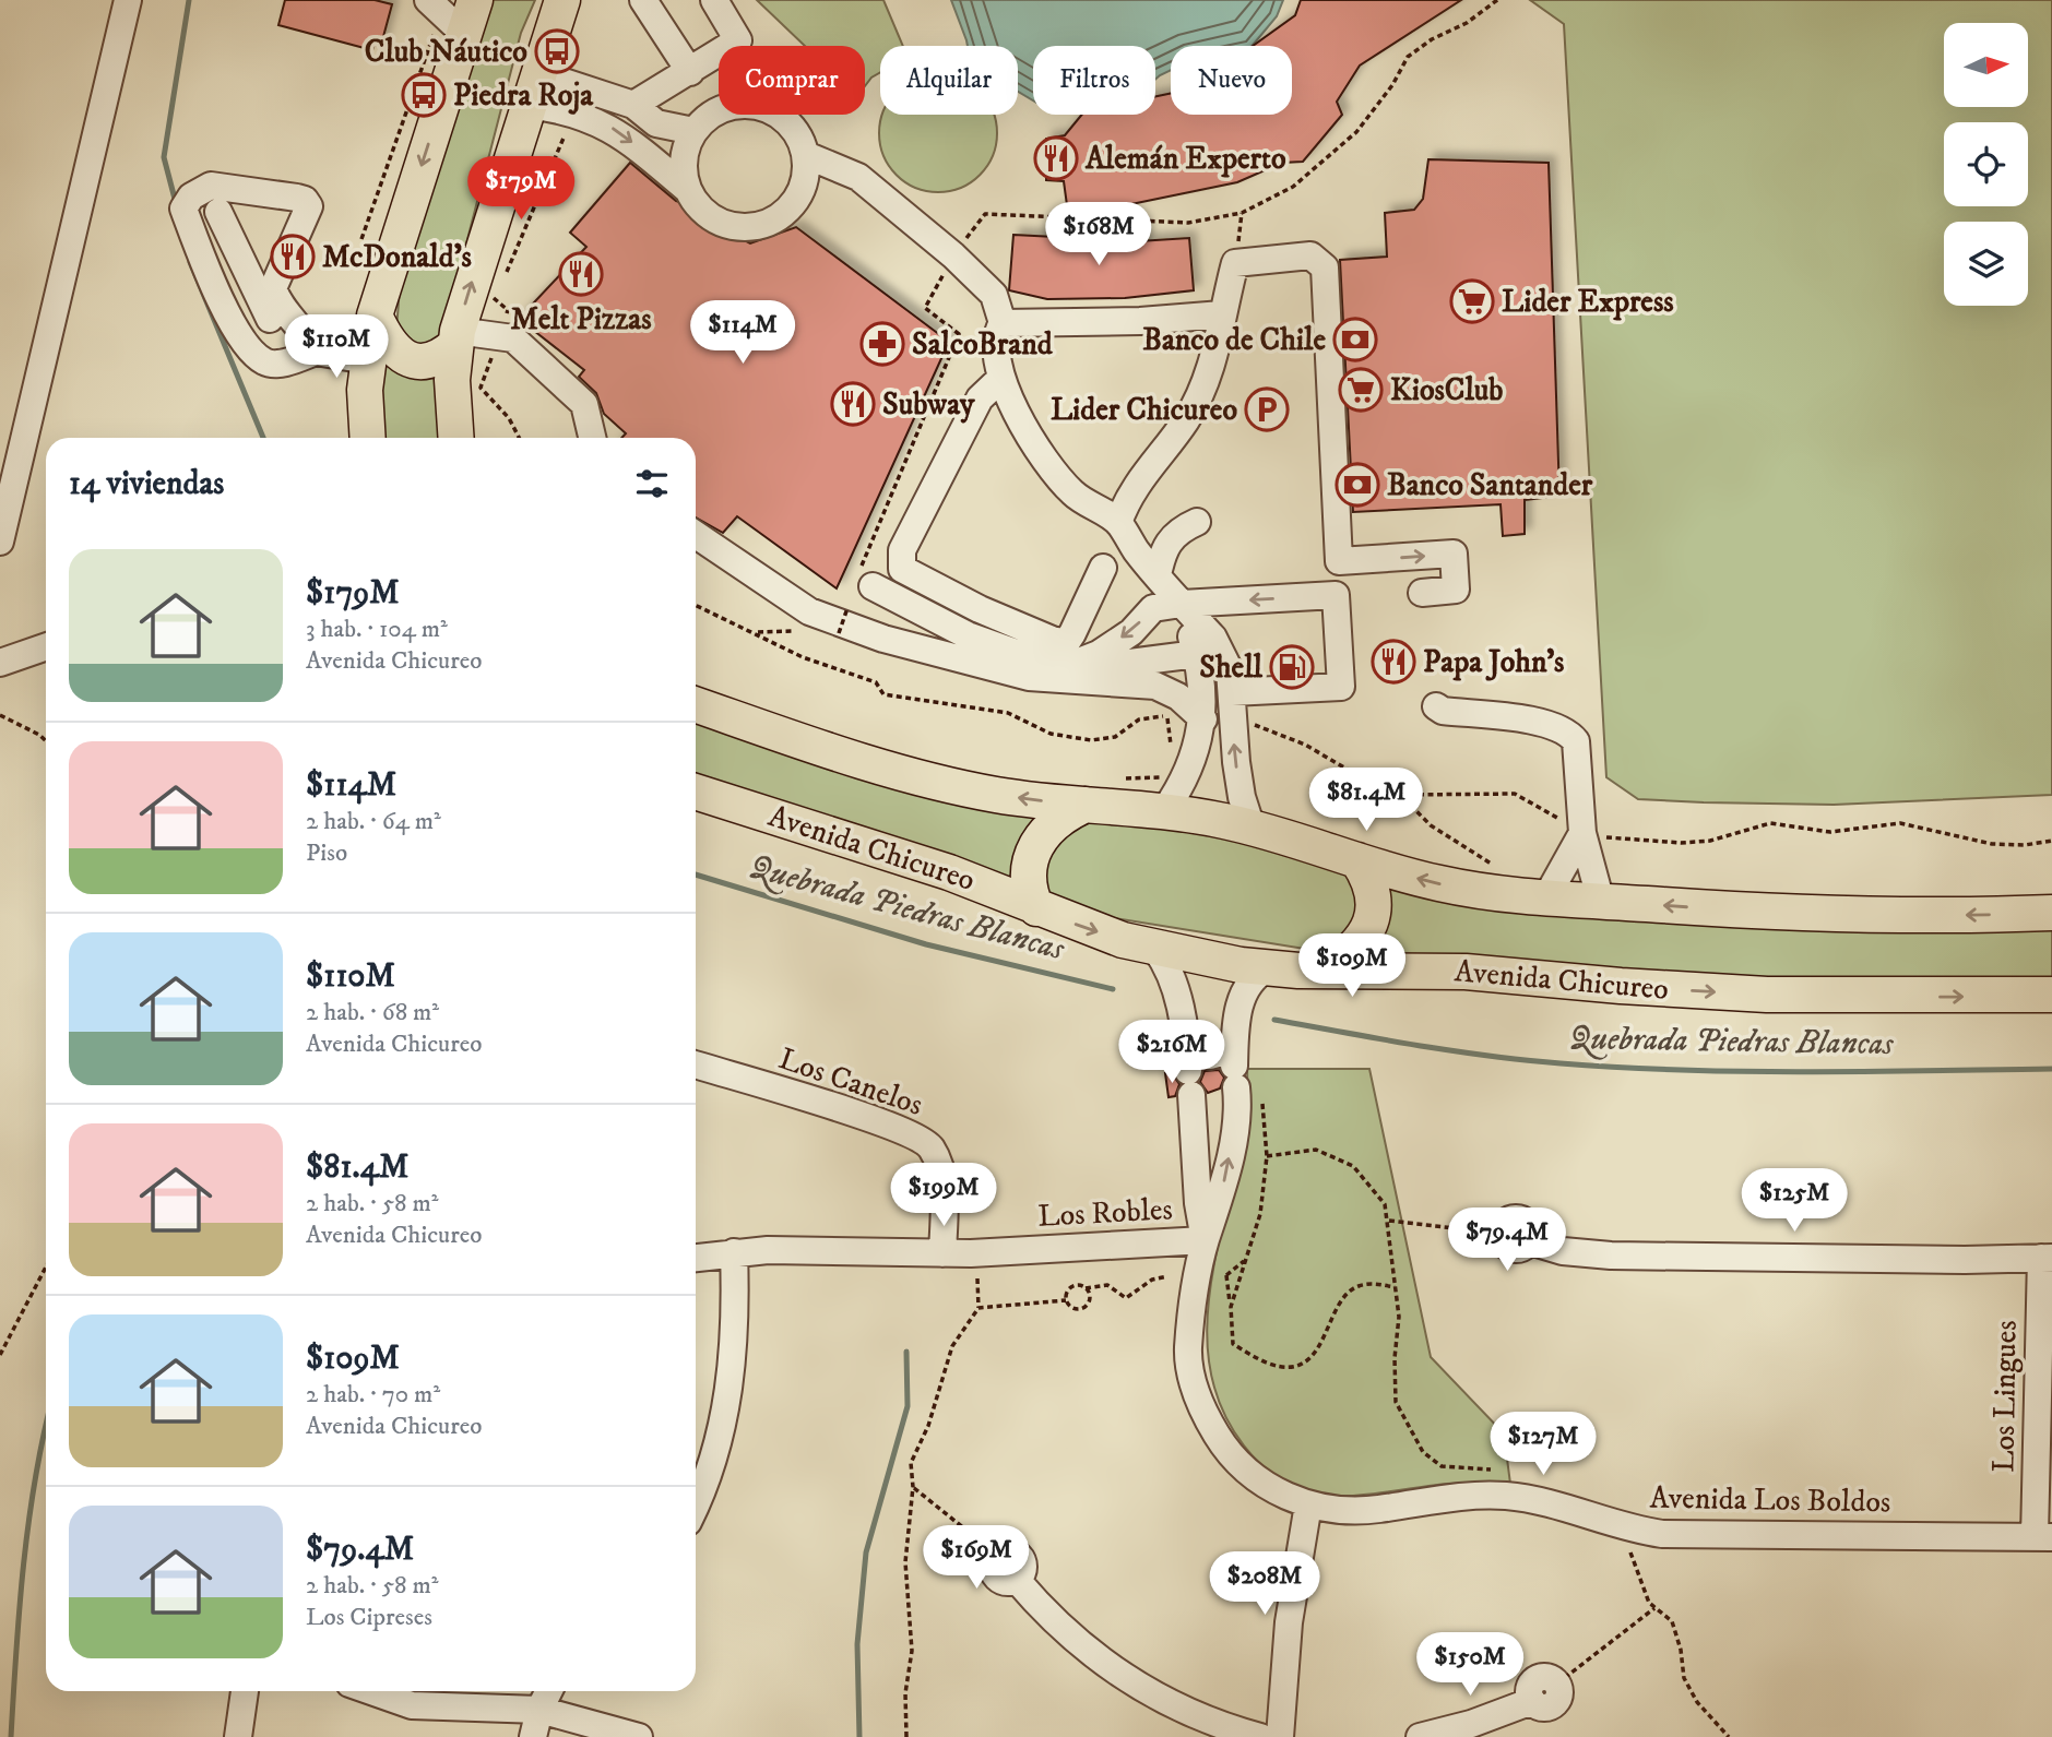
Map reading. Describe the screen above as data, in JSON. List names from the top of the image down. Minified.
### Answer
{"streets":{"main road":["Avenida Chicureo"],"street":["Los Canelos","Los Robles","Los Lingues","Avenida Los Boldos"]},"crossings":[["Avenida Chicureo","Avenida Los Boldos"],["Los Canelos","Los Robles"],["Los Robles","Avenida Los Boldos"],["Los Lingues","Avenida Los Boldos"]],"water":["Quebrada Piedras Blancas"],"places":{"bus stop":["Club Náutico","Piedra Roja"],"restaurant":["Alemán Experto","McDonald's","Melt Pizzas","Subway","Papa John's"],"supermarket":["Lider Express","KiosClub"],"bank":["Banco de Chile","Banco Santander"],"pharmacy":["SalcoBrand"],"parking":["Lider Chicureo"],"fuel station":["Shell"]},"north":"right","page":{"chip":["Comprar","Alquilar","Filtros","Nuevo"],"price":["$179M","$168M","$114M","$110M","$81.4M","$109M","$216M","$199M","$125M","$79.4M","$127M","$169M","$208M","$150M"],"heading":"14 viviendas","list":[{"name":"$179M","note":"3 hab. · 104 m² · Avenida Chicureo"},{"name":"$114M","note":"2 hab. · 64 m² · Piso"},{"name":"$110M","note":"2 hab. · 68 m² · Avenida Chicureo"},{"name":"$81.4M","note":"2 hab. · 58 m² · Avenida Chicureo"},{"name":"$109M","note":"2 hab. · 70 m² · Avenida Chicureo"},{"name":"$79.4M","note":"2 hab. · 58 m² · Los Cipreses"}]}}
